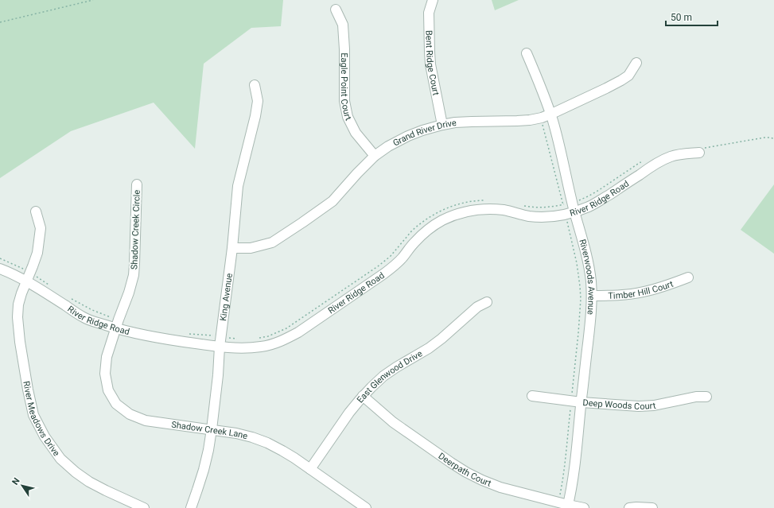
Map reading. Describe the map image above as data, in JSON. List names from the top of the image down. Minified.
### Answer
{"streets":{"street":["Bent Ridge Court","Eagle Point Court","Grand River Drive","River Ridge Road","Shadow Creek Circle","Riverwoods Avenue","Timber Hill Court","King Avenue","East Glenwood Drive","Deep Woods Court","River Meadows Drive","Shadow Creek Lane","Deerpath Court"]},"crossings":[["Bent Ridge Court","Grand River Drive"],["Eagle Point Court","Grand River Drive"],["Grand River Drive","Riverwoods Avenue"],["Grand River Drive","King Avenue"],["River Ridge Road","Shadow Creek Circle"],["River Ridge Road","Riverwoods Avenue"],["River Ridge Road","King Avenue"],["River Ridge Road","River Meadows Drive"],["River Ridge Road","Shadow Creek Lane"],["Shadow Creek Circle","Shadow Creek Lane"],["Riverwoods Avenue","Timber Hill Court"],["Riverwoods Avenue","Deep Woods Court"],["Riverwoods Avenue","Deerpath Court"],["King Avenue","Shadow Creek Lane"],["East Glenwood Drive","Shadow Creek Lane"],["East Glenwood Drive","Deerpath Court"]],"scale_bar":"50 m","north":"top left"}
